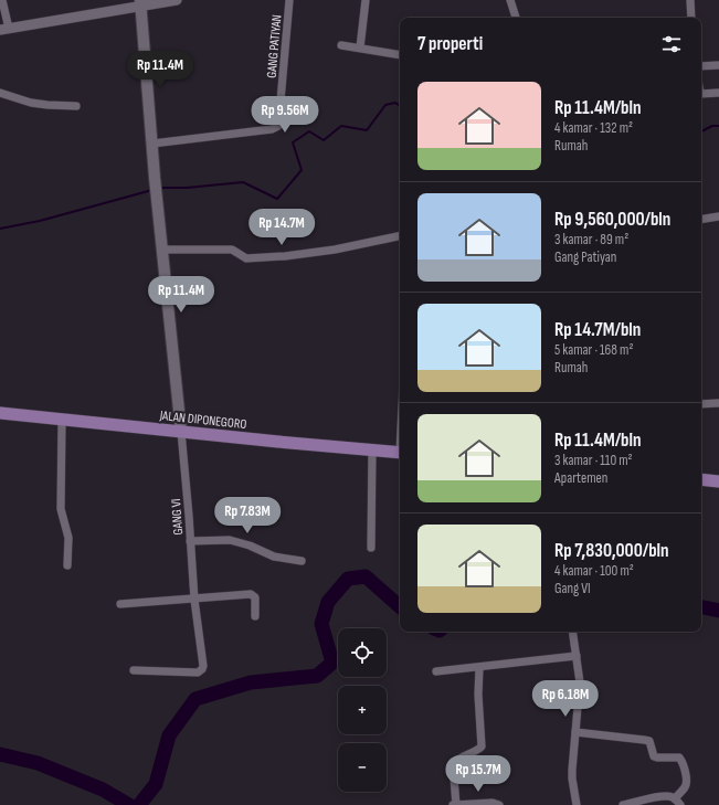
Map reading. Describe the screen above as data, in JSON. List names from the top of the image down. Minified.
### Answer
{"streets":{"main road":["JALAN DIPONEGORO"],"street":["GANG PATIYAN","GANG VI"]},"crossings":[["JALAN DIPONEGORO","GANG VI"]],"page":{"heading":"7 properti","price":["Rp 11.4M","Rp 9.56M","Rp 14.7M","Rp 11.4M","Rp 7.83M","Rp 6.18M","Rp 15.7M"],"list":[{"name":"Rp 11.4M/bln","note":"4 kamar · 132 m² · Rumah"},{"name":"Rp 9,560,000/bln","note":"3 kamar · 89 m² · Gang Patiyan"},{"name":"Rp 14.7M/bln","note":"5 kamar · 168 m² · Rumah"},{"name":"Rp 11.4M/bln","note":"3 kamar · 110 m² · Apartemen"},{"name":"Rp 7,830,000/bln","note":"4 kamar · 100 m² · Gang VI"}],"map_buttons":["+","−"]}}
